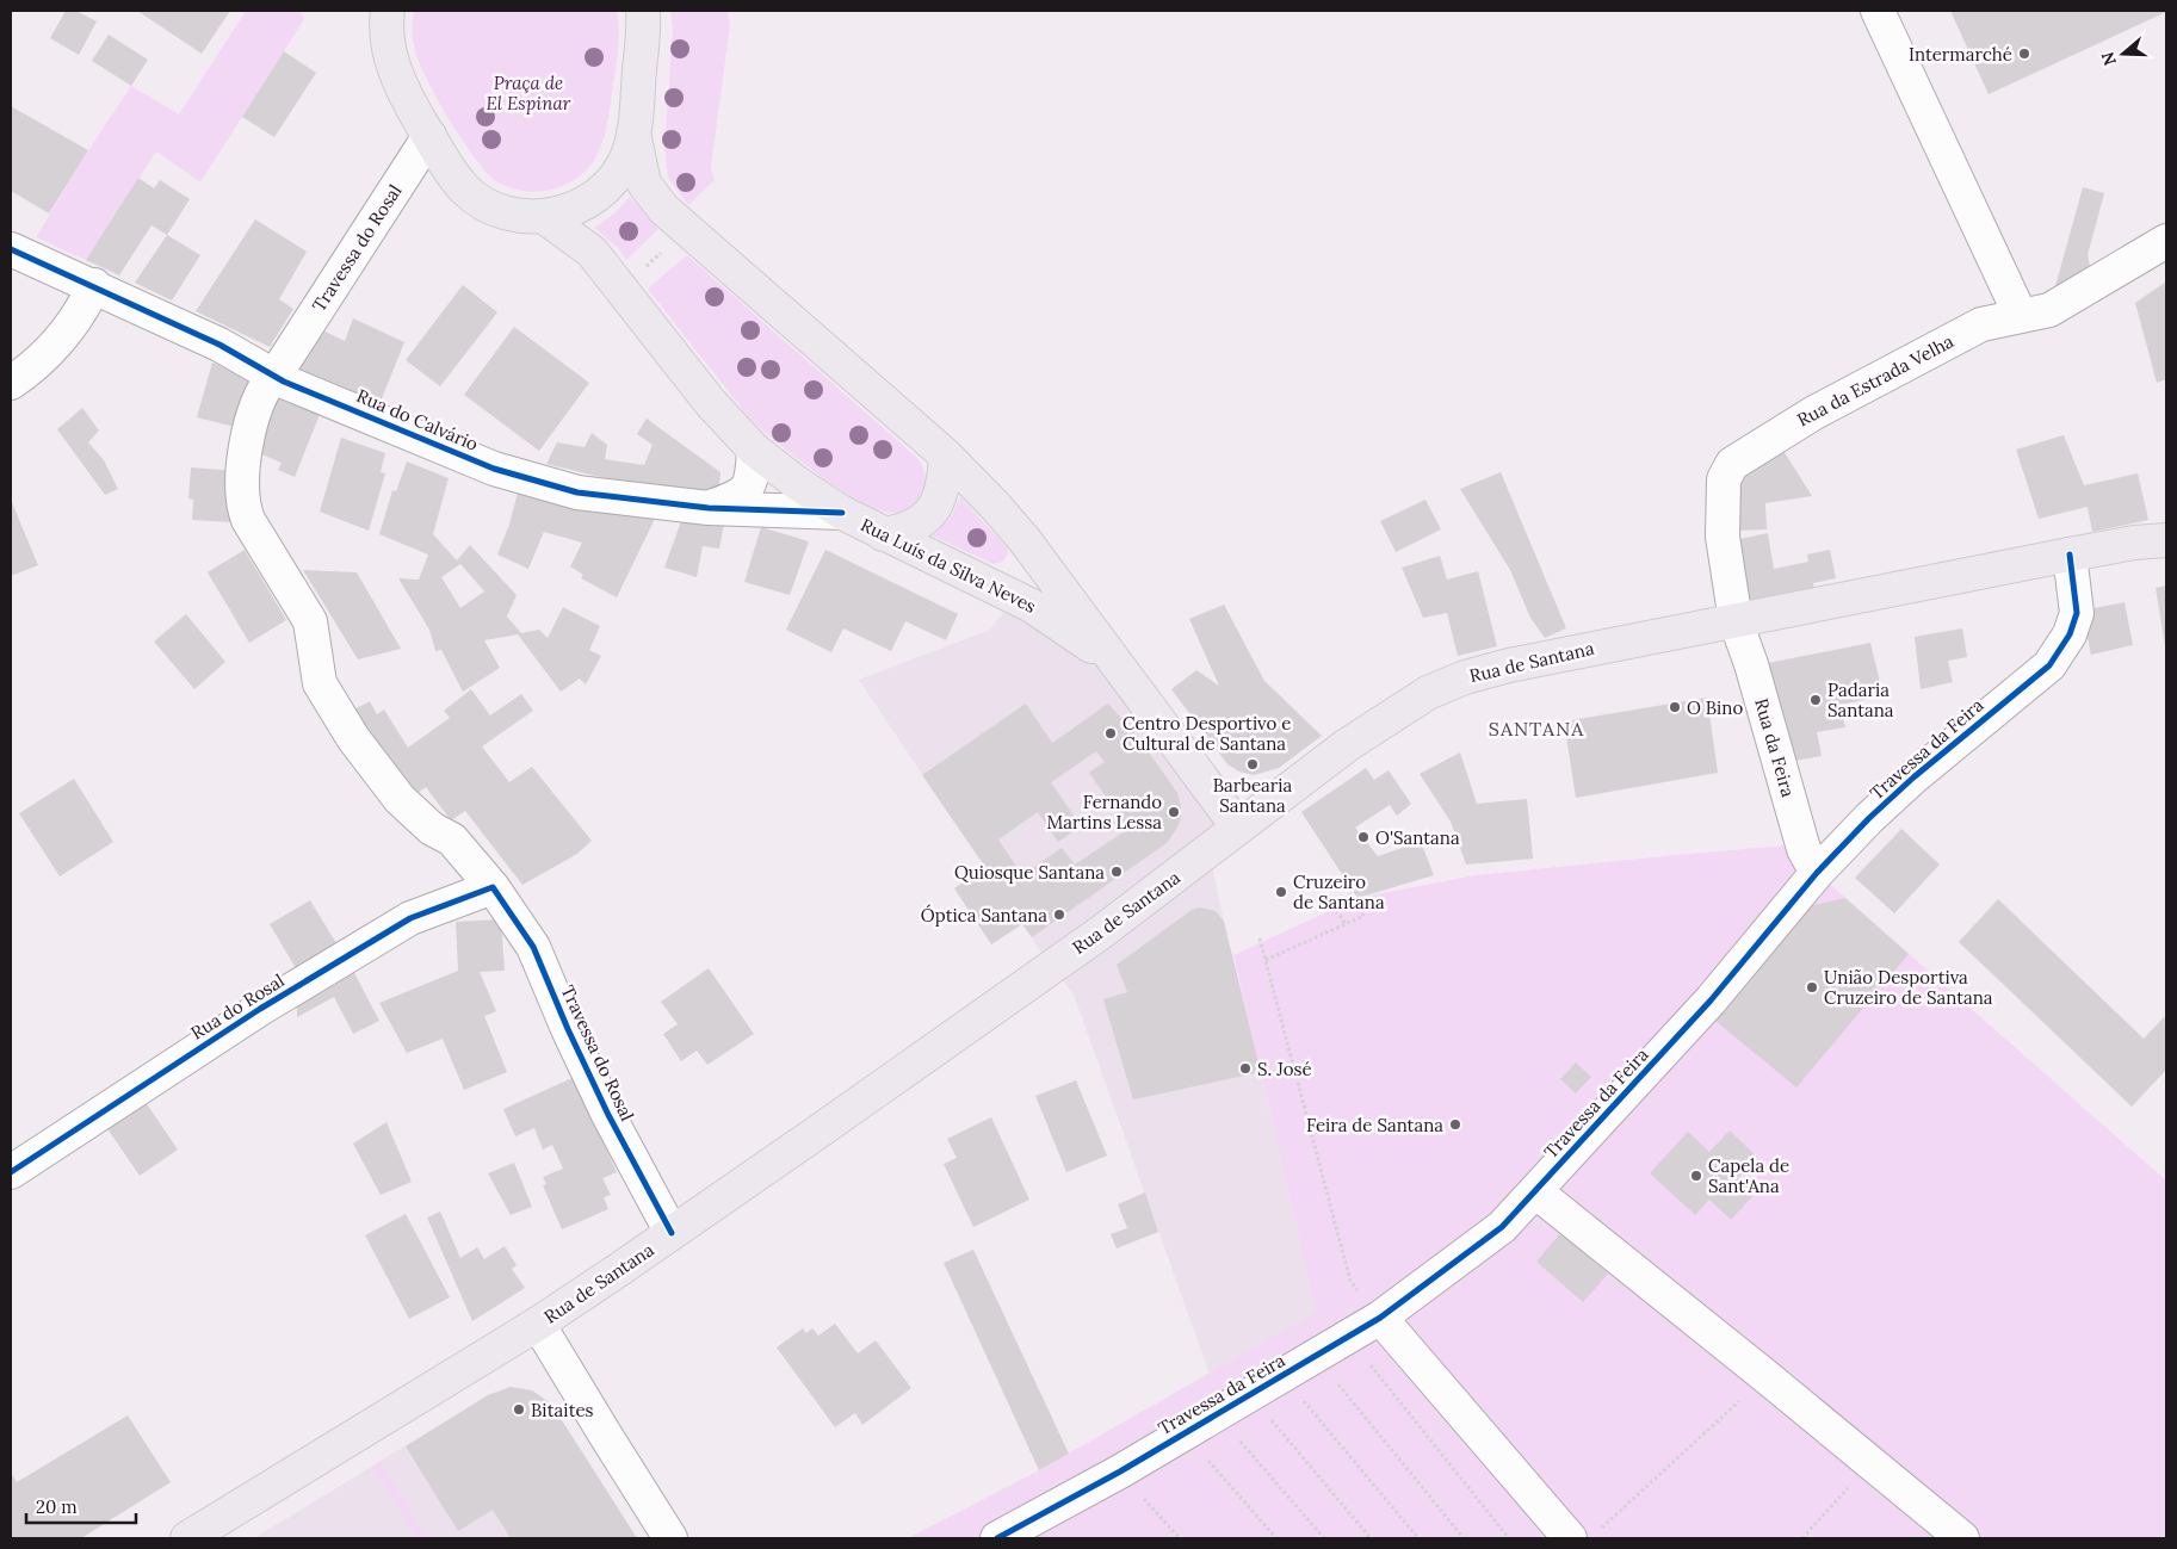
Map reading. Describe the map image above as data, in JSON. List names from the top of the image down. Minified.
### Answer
{"streets":{"main road":["Rua Luís da Silva Neves","Rua de Santana"],"street":["Travessa do Rosal","Rua da Estrada Velha","Rua do Calvário","Rua da Feira","Travessa da Feira","Rua do Rosal"]},"crossings":[["Travessa do Rosal","Rua do Calvário"],["Travessa do Rosal","Rua de Santana"],["Travessa do Rosal","Rua do Rosal"],["Rua da Estrada Velha","Rua de Santana"],["Rua da Estrada Velha","Rua da Feira"],["Rua do Calvário","Rua Luís da Silva Neves"],["Rua Luís da Silva Neves","Rua de Santana"],["Rua de Santana","Rua da Feira"],["Rua de Santana","Travessa da Feira"],["Rua da Feira","Travessa da Feira"]],"districts":["SANTANA"],"parks":["Praça de El Espinar"],"places":["Intermarché","Padaria Santana","O Bino","Centro Desportivo e Cultural de Santana","Barbearia Santana","Fernando Martins Lessa","O'Santana","Quiosque Santana","Cruzeiro de Santana","Óptica Santana","União Desportiva Cruzeiro de Santana","S. José","Feira de Santana","Capela de Sant'Ana","Bitaites"],"scale_bar":"20 m","north":"left"}
